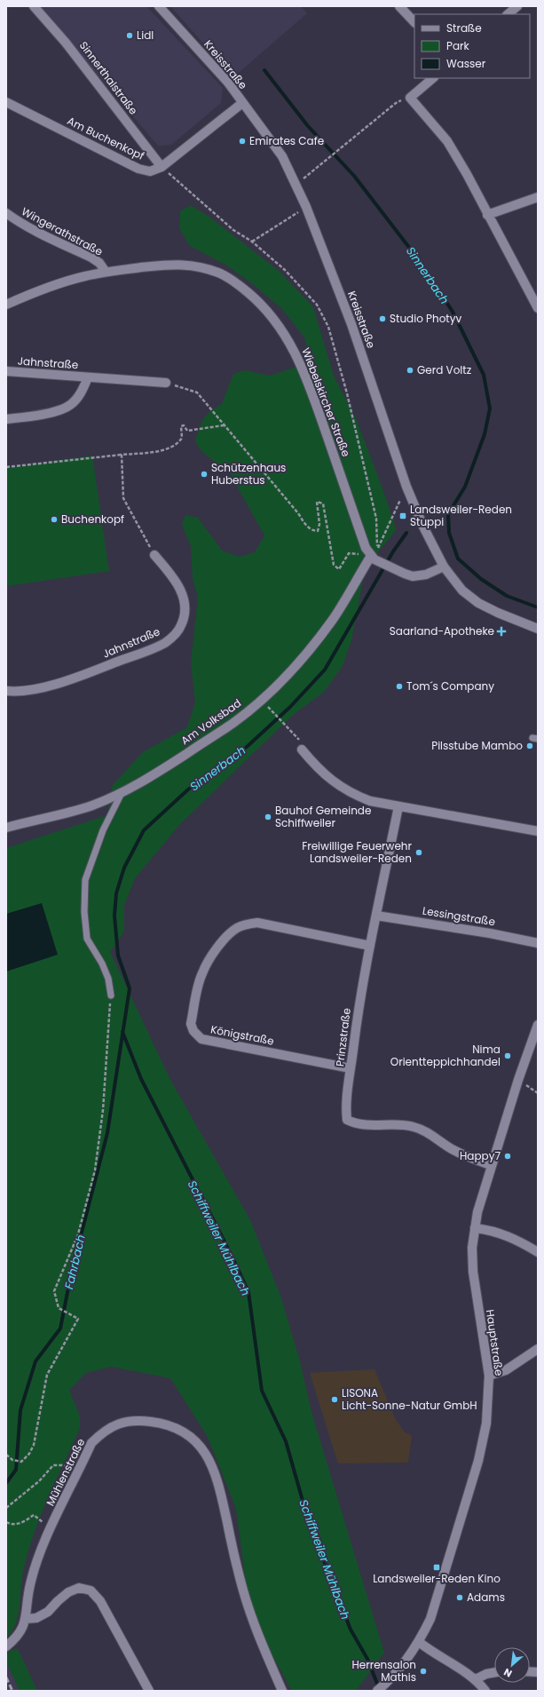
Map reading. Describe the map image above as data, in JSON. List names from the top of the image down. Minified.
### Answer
{"streets":{"street":["Kreisstraße","Sinnerthalstraße","Am Buchenkopf","Wingerathstraße","Jahnstraße","Wiebelskircher Straße","Am Volksbad","Lessingstraße","Königstraße","Prinzstraße","Hauptstraße","Mühlenstraße"]},"crossings":[["Kreisstraße","Am Buchenkopf"],["Kreisstraße","Wiebelskircher Straße"],["Sinnerthalstraße","Am Buchenkopf"],["Wingerathstraße","Wiebelskircher Straße"],["Wiebelskircher Straße","Am Volksbad"],["Lessingstraße","Prinzstraße"],["Königstraße","Prinzstraße"],["Prinzstraße","Hauptstraße"]],"water":["Sinnerbach","Schiffweiler Mühlbach","Fahrbach"],"places":{"other":["Lidl","Emirates Cafe","Studio Photyv","Gerd Voltz","Schützenhaus Huberstus","Buchenkopf","Tom´s Company","Pilsstube Mambo","Bauhof Gemeinde Schiffweiler","Freiwillige Feuerwehr Landsweiler-Reden","Nima Orientteppichhandel","Happy7","LISONA Licht-Sonne-Natur GmbH","Adams","Herrensalon Mathis"],"transit":["Landsweiler-Reden Stuppi","Landsweiler-Reden Kino"],"health":["Saarland-Apotheke"]},"legend":["Straße","Park","Wasser"],"north":"bottom left"}
